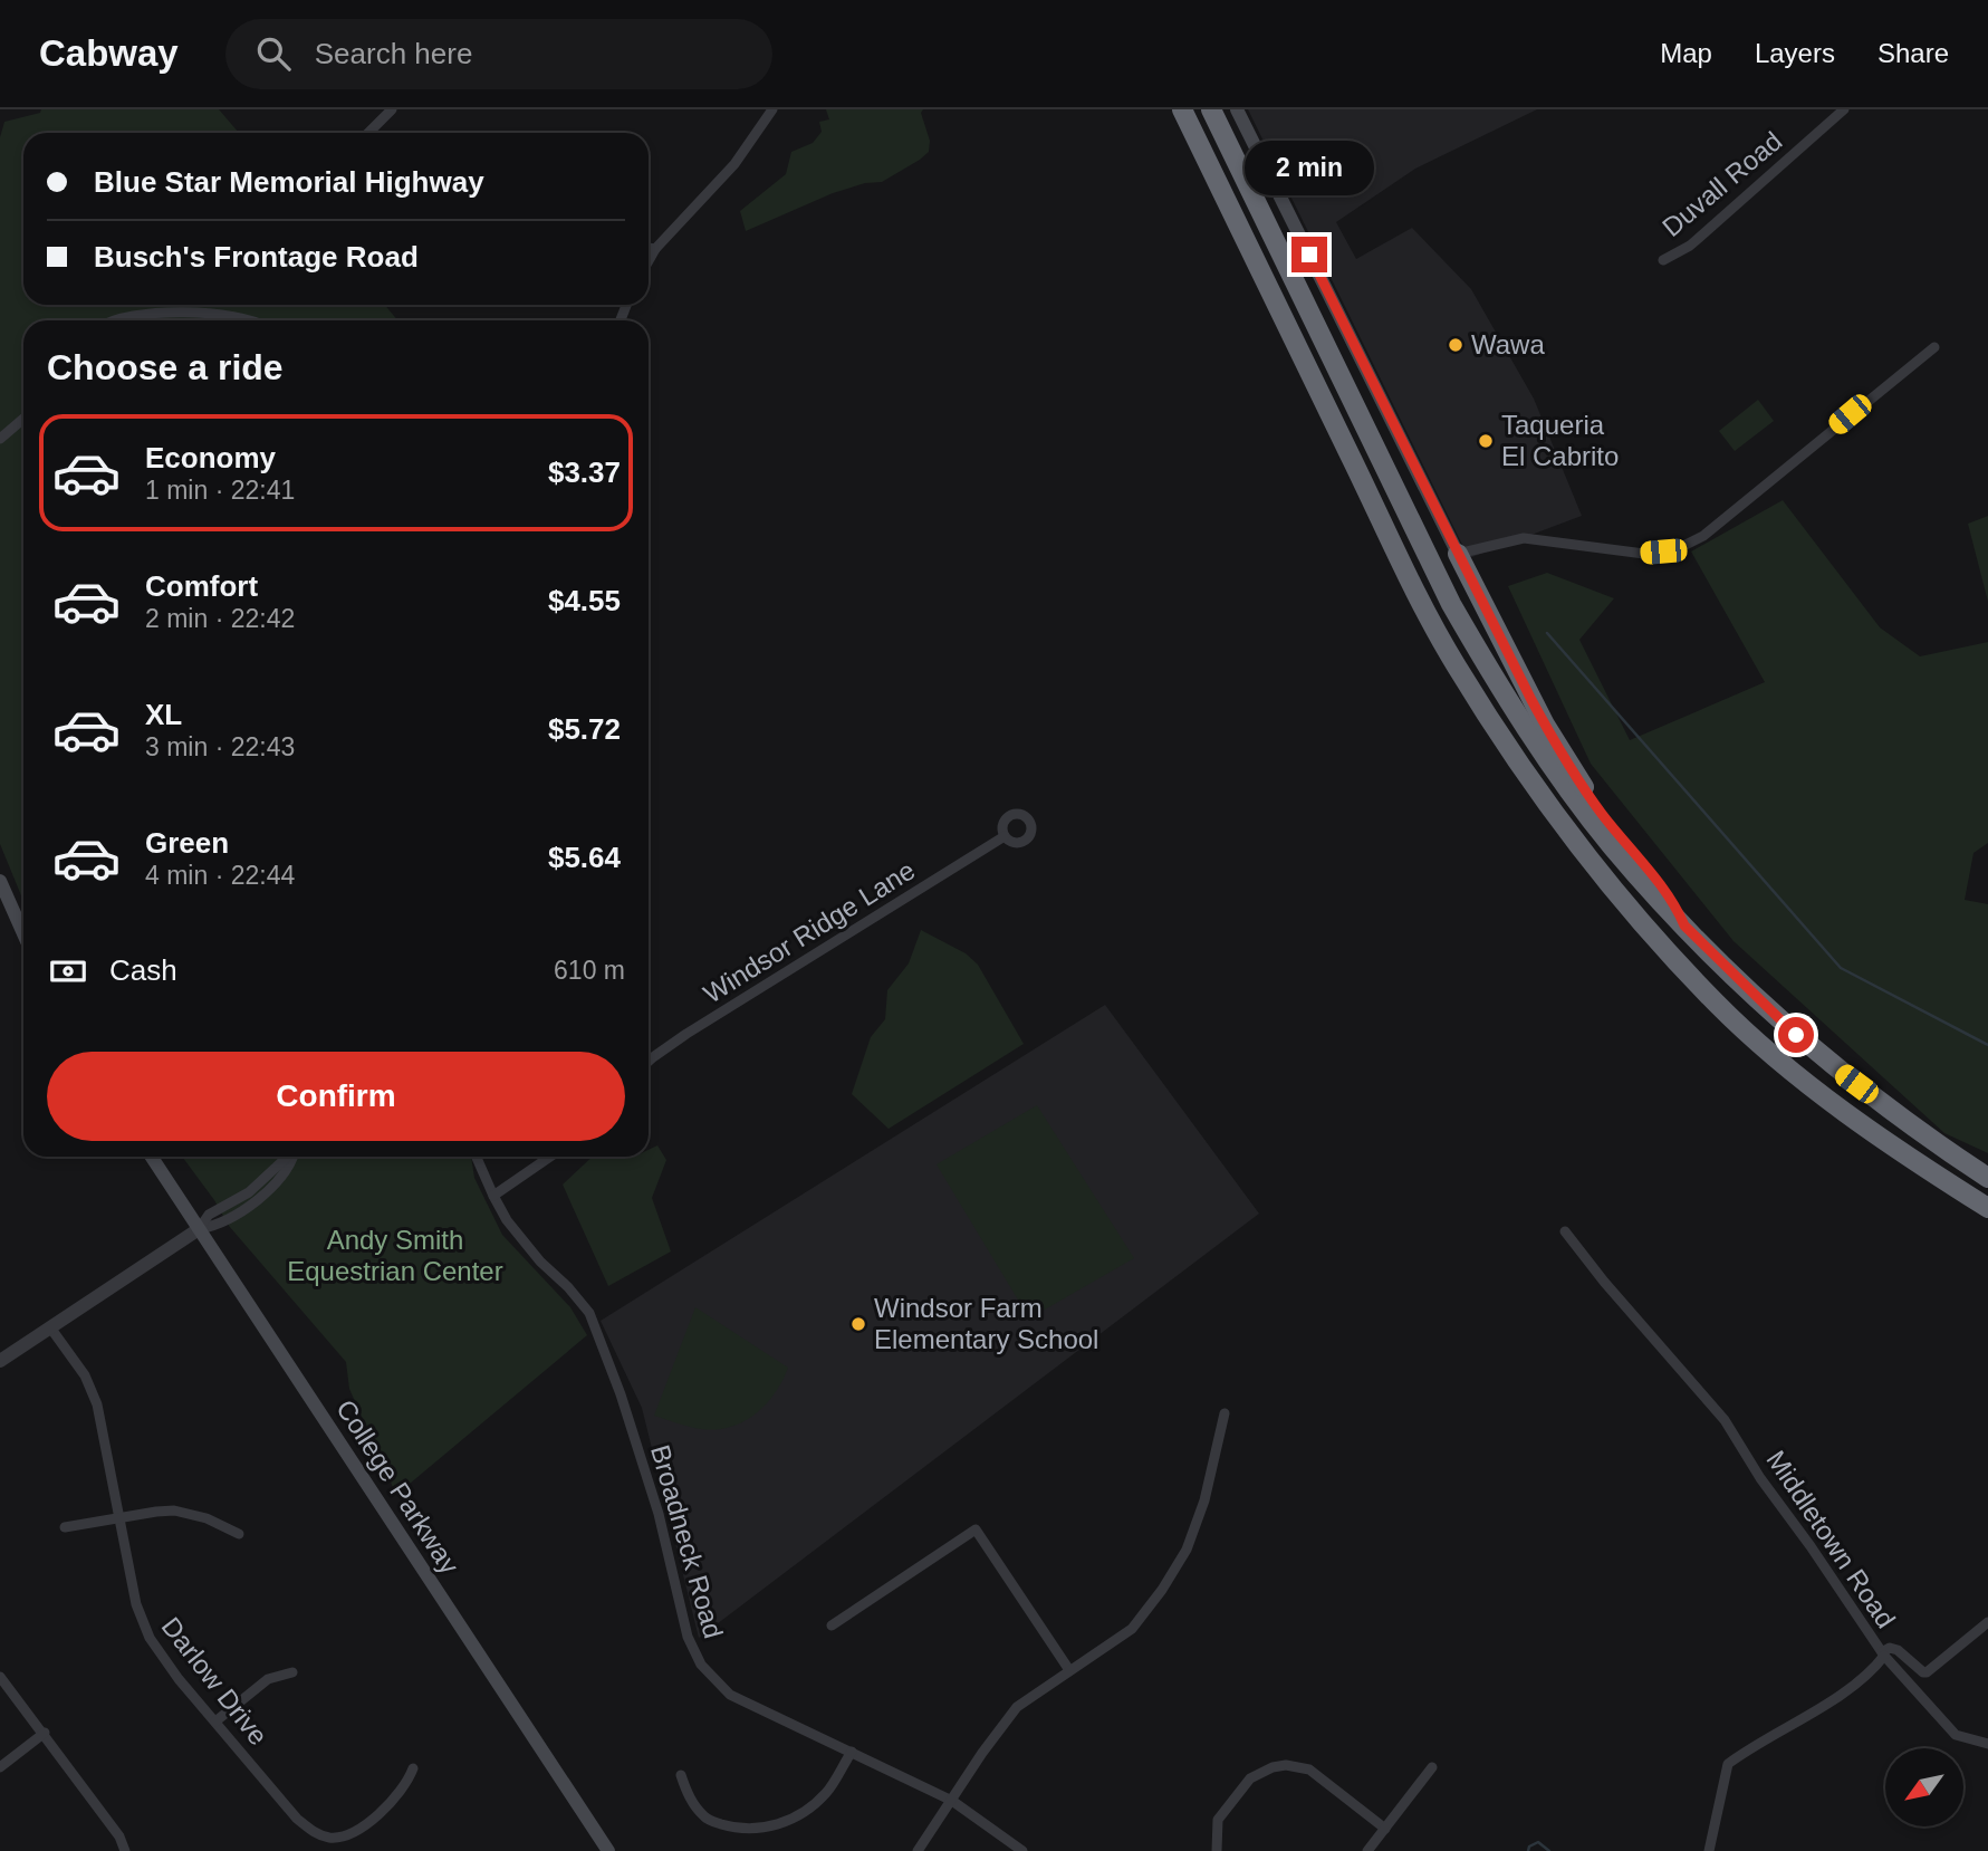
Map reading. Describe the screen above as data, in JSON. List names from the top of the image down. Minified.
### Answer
{"streets":{"main road":["College Parkway"],"street":["Duvall Road","Windsor Ridge Lane","Middletown Road","Broadneck Road","Darlow Drive"]},"parks":["Andy Smith Equestrian Center"],"places":["Wawa","Taqueria El Cabrito","Windsor Farm Elementary School"],"north":"bottom left","page":{"header":"Cabway","search":"Search here","nav":["Map","Layers","Share"],"banner":["Blue Star Memorial Highway","Busch's Frontage Road"],"bubble":"2 min","heading":"Choose a ride","list":[{"name":"Economy","note":"1 min · 22:41","value":"$3.37"},{"name":"Comfort","note":"2 min · 22:42","value":"$4.55"},{"name":"XL","note":"3 min · 22:43","value":"$5.72"},{"name":"Green","note":"4 min · 22:44","value":"$5.64"}],"pay":["Cash","610 m"],"buttons":"Confirm"}}
